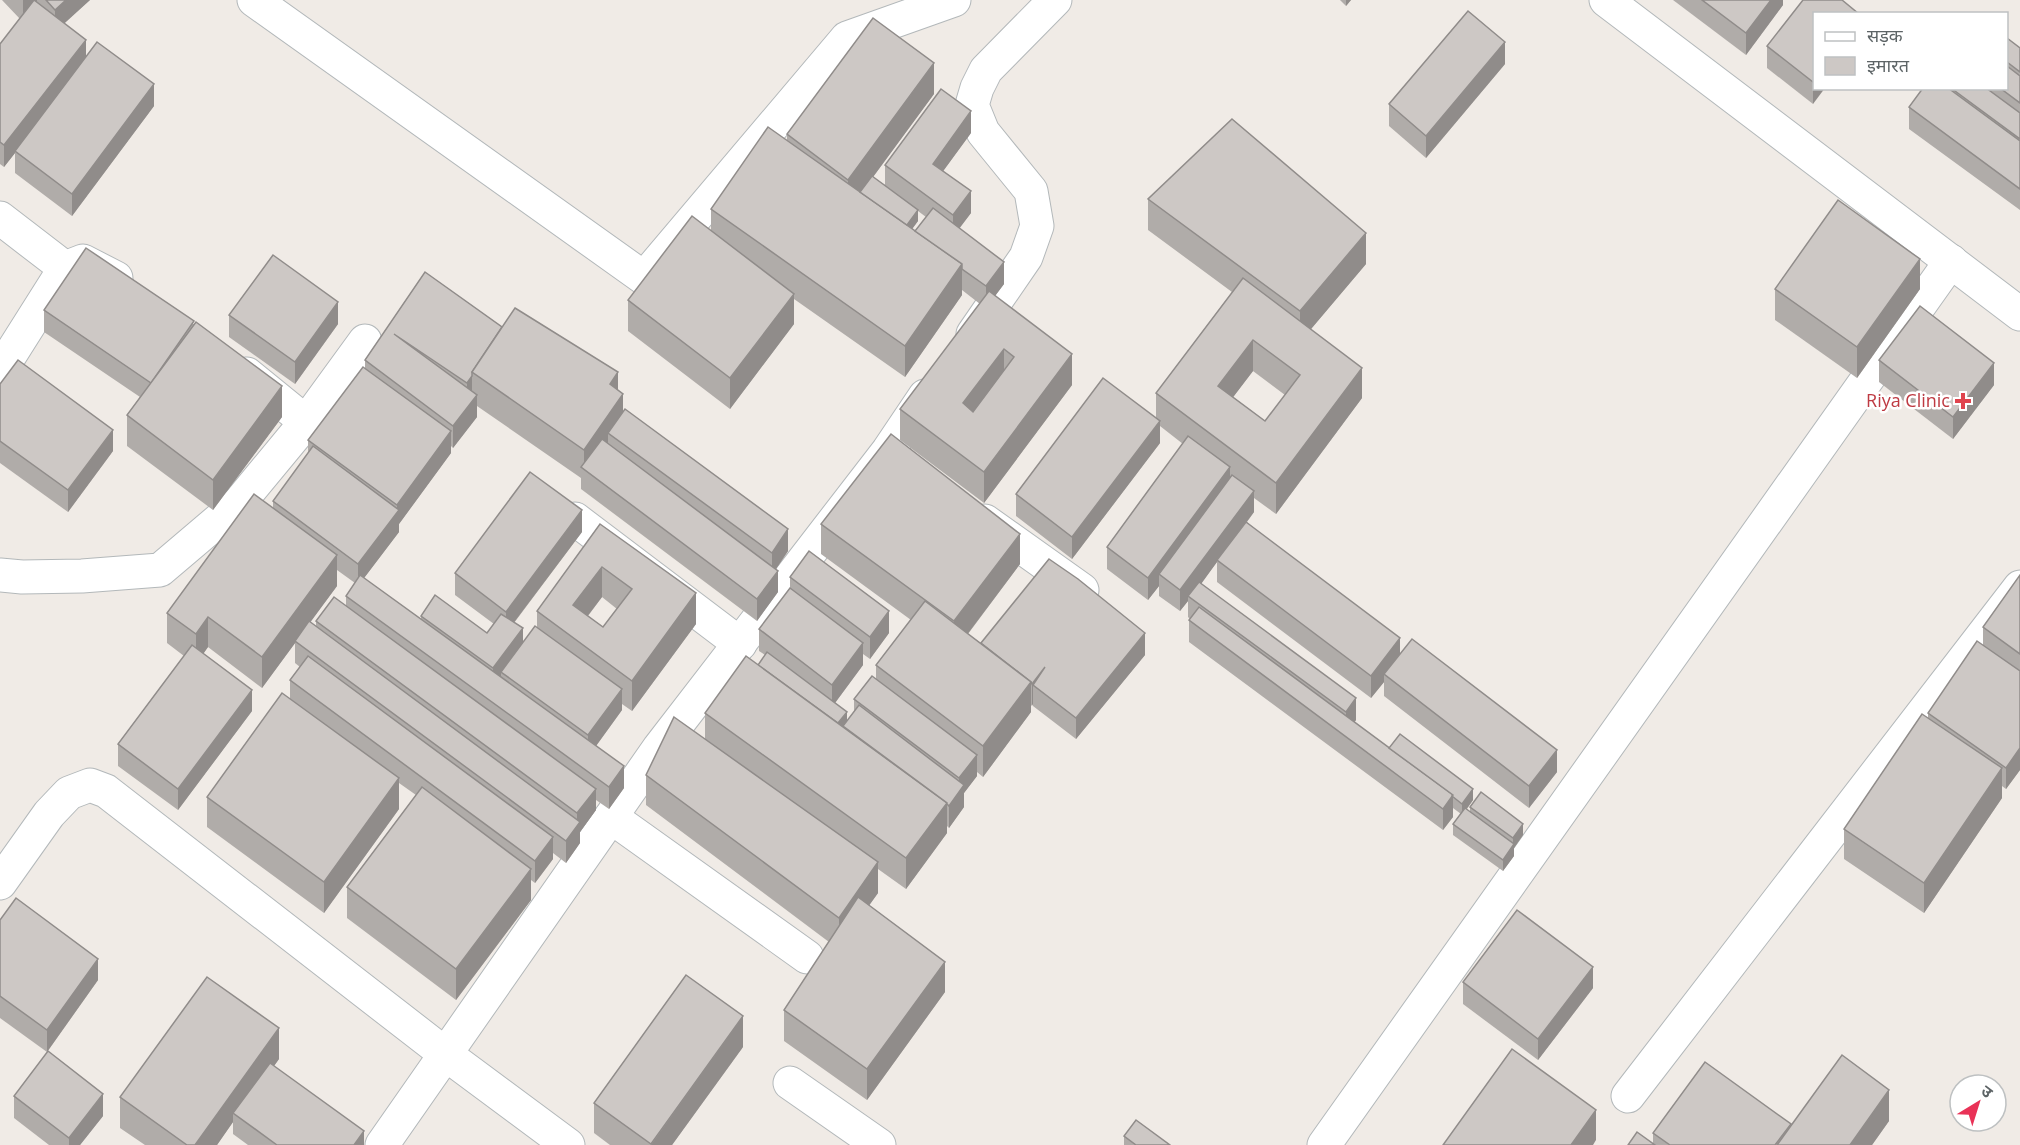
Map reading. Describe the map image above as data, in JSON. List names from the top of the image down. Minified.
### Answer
{"places":{"health":["Riya Clinic"]},"legend":["सड़क","इमारत"],"north":"top right"}
